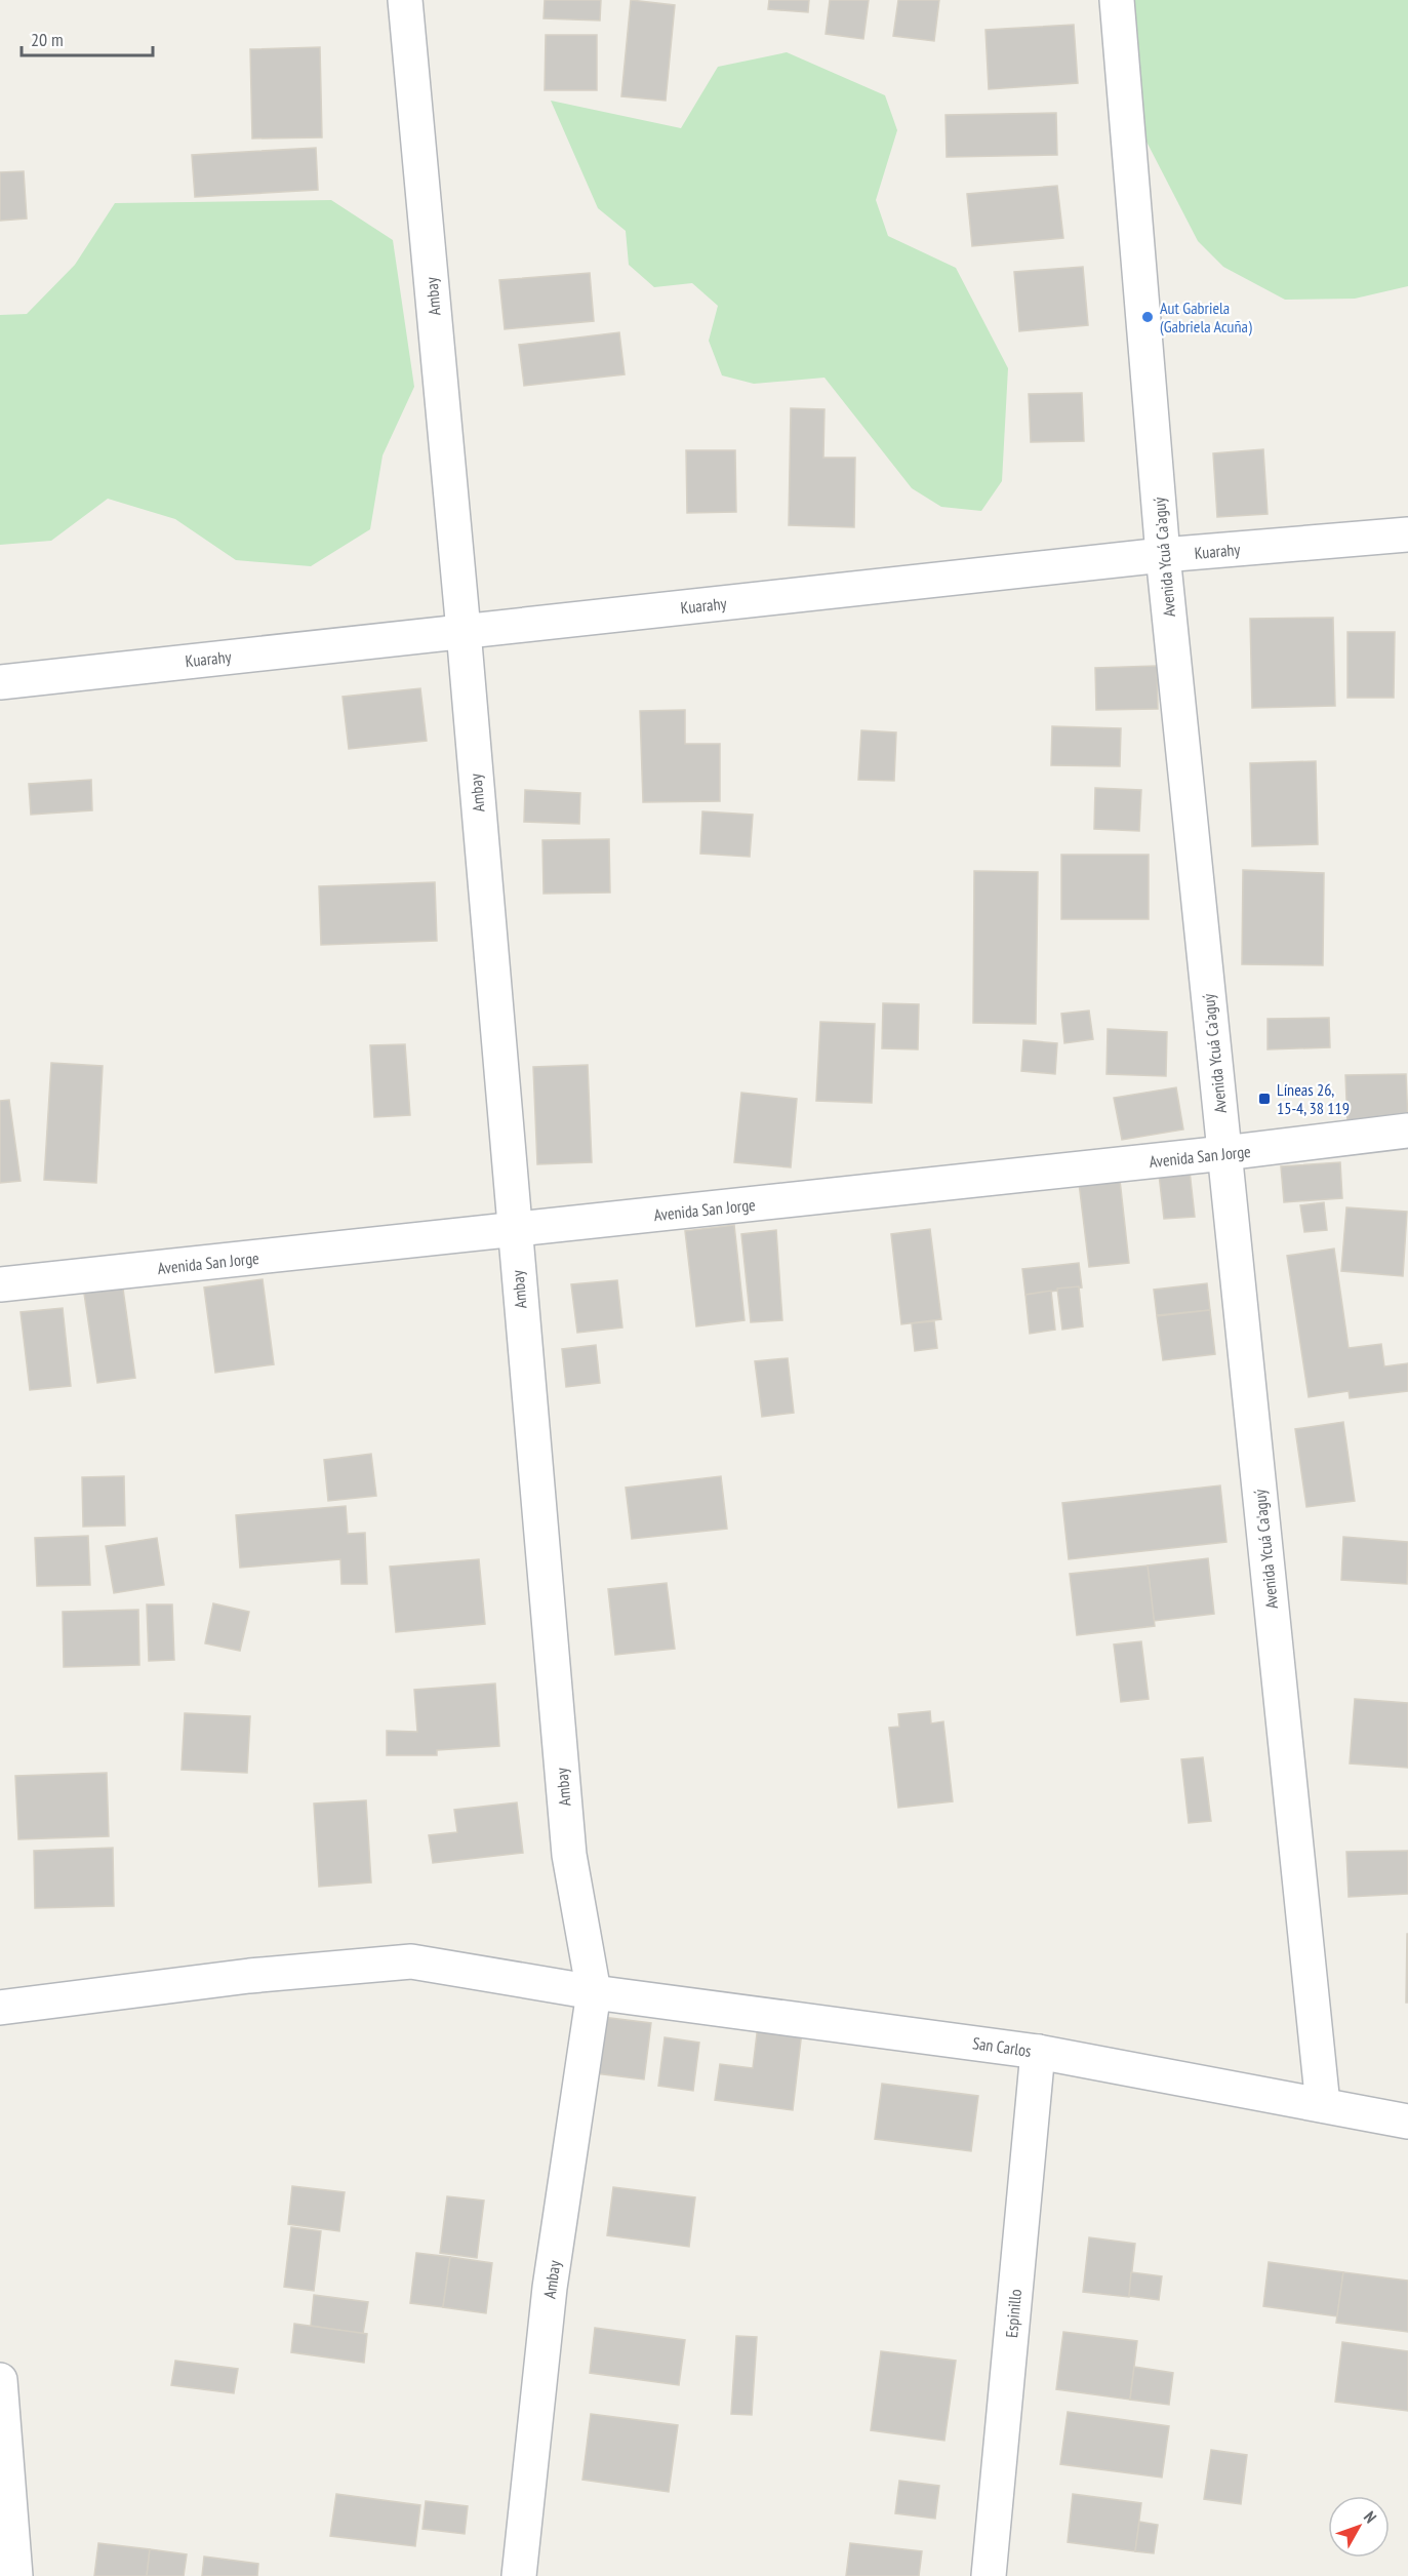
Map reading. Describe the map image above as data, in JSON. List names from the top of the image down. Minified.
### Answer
{"streets":{"street":["Ambay","Kuarahy","Avenida Ycuá Ca'aguý","Avenida San Jorge","San Carlos","Espinillo"]},"crossings":[["Ambay","Kuarahy"],["Ambay","Avenida San Jorge"],["Ambay","San Carlos"],["Kuarahy","Avenida Ycuá Ca'aguý"],["Avenida Ycuá Ca'aguý","Avenida San Jorge"],["Avenida Ycuá Ca'aguý","San Carlos"],["San Carlos","Espinillo"]],"places":{"other":["Aut Gabriela (Gabriela Acuña)"],"transit":["Líneas 26, 15-4, 38 119"]},"scale_bar":"20 m","north":"top right"}
